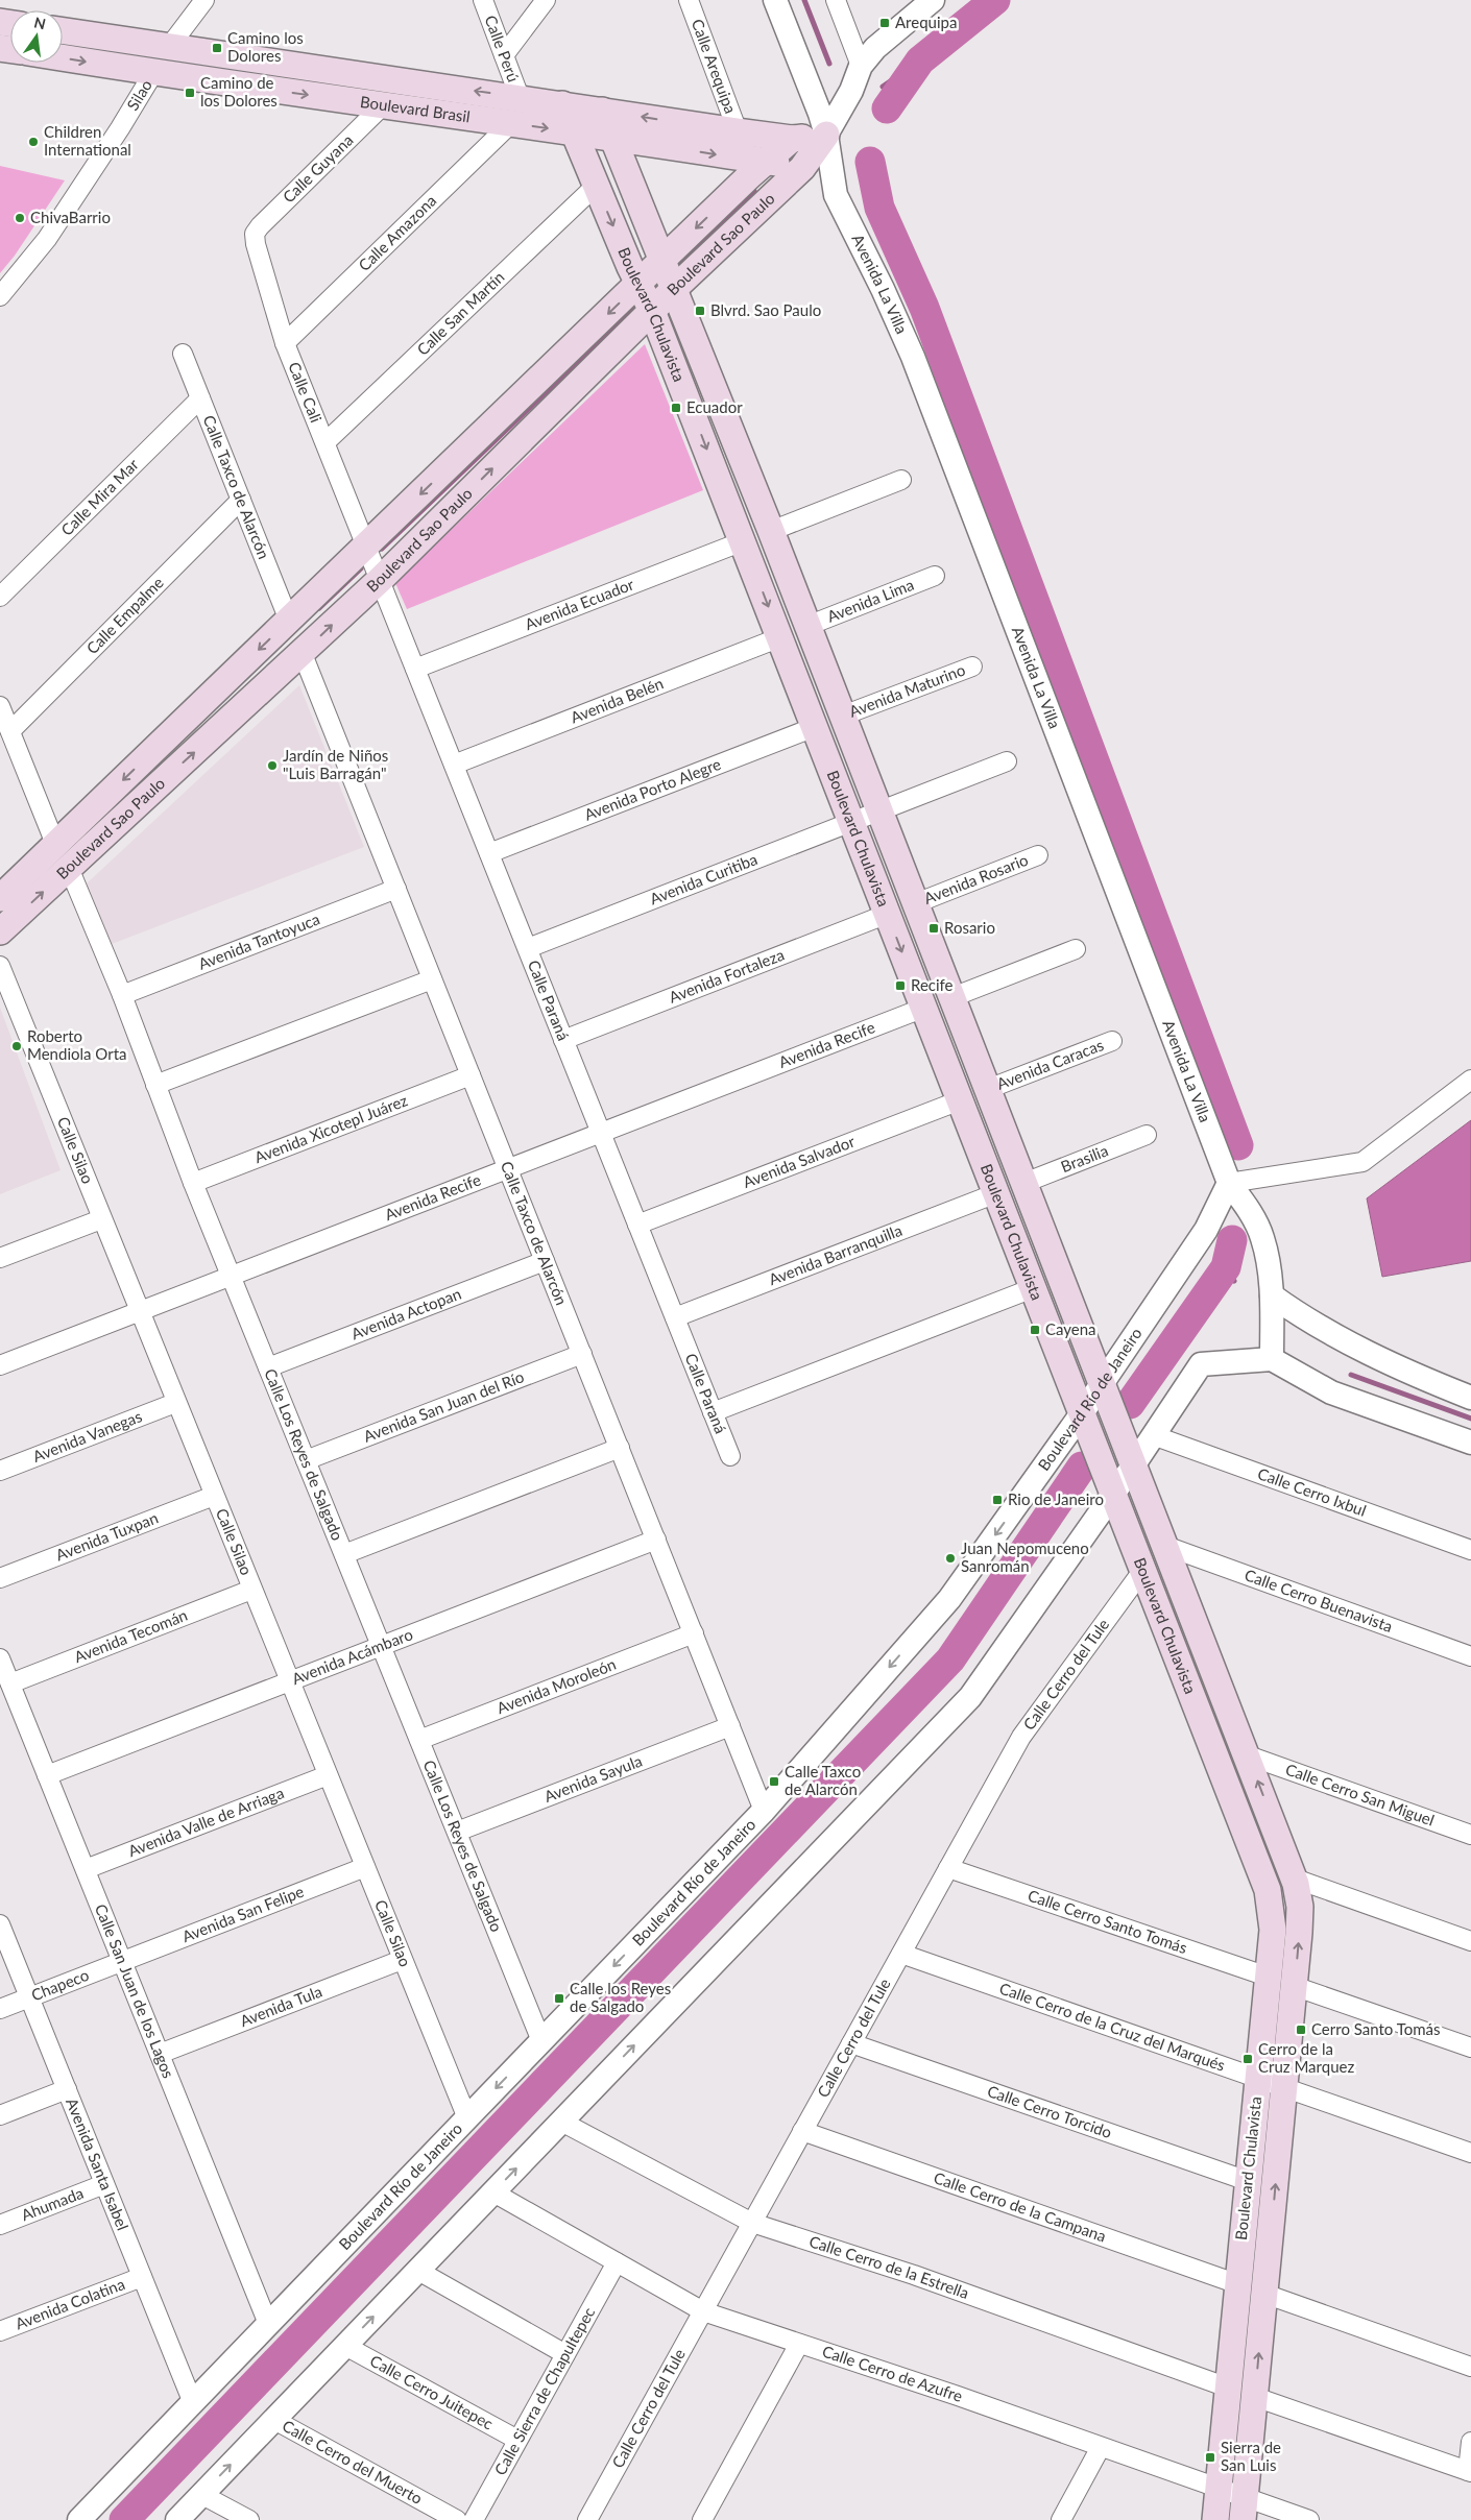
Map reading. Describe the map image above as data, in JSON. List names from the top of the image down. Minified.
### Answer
{"streets":{"main road":["Boulevard Brasil","Boulevard Sao Paulo","Boulevard Chulavista"],"street":["Calle Perú","Calle Arequipa","Silao","Calle Guyana","Calle Amazona","Avenida La Villa","Calle San Martín","Calle Cali","Calle Taxco de Alarcón","Calle Mira Mar","Avenida Lima","Avenida Ecuador","Calle Empalme","Avenida Maturino","Avenida Belén","Avenida Porto Alegre","Avenida Curitiba","Avenida Rosario","Avenida Tantoyuca","Avenida Fortaleza","Calle Paraná","Avenida Recife","Avenida Caracas","Avenida Xicotepl Juárez","Calle Silao","Brasilia","Avenida Salvador","Avenida Barranquilla","Avenida Actopan","Boulevard Río de Janeiro","Avenida San Juan del Río","Avenida Vanegas","Calle Los Reyes de Salgado","Calle Cerro Ixbul","Avenida Tuxpan","Calle Cerro Buenavista","Avenida Tecomán","Avenida Acámbaro","Calle Cerro del Tule","Avenida Moroleón","Avenida Sayula","Calle Cerro San Miguel","Avenida Valle de Arriaga","Avenida San Felipe","Calle Cerro Santo Tomás","Chapeco","Calle San Juan de los Lagos","Avenida Tula","Calle Cerro de la Cruz del Marqués","Calle Cerro Torcido","Avenida Santa Isabel","Ahumada","Calle Cerro de la Campana","Calle Cerro de la Estrella","Avenida Colatina","Calle Cerro de Azufre","Calle Sierra de Chapultepec","Calle Cerro Juitepec","Calle Cerro del Muerto"]},"crossings":[["Calle Perú","Boulevard Brasil"],["Calle Arequipa","Boulevard Brasil"],["Silao","Boulevard Brasil"],["Boulevard Brasil","Calle Guyana"],["Boulevard Brasil","Calle Amazona"],["Boulevard Brasil","Boulevard Sao Paulo"],["Boulevard Brasil","Avenida La Villa"],["Boulevard Brasil","Boulevard Chulavista"],["Calle Guyana","Calle Cali"],["Calle Amazona","Calle Cali"],["Boulevard Sao Paulo","Avenida La Villa"],["Boulevard Sao Paulo","Boulevard Chulavista"],["Boulevard Sao Paulo","Calle Cali"],["Boulevard Sao Paulo","Calle Taxco de Alarcón"],["Boulevard Sao Paulo","Calle Paraná"],["Boulevard Sao Paulo","Calle Los Reyes de Salgado"],["Avenida La Villa","Boulevard Río de Janeiro"],["Calle San Martín","Boulevard Chulavista"],["Calle San Martín","Calle Cali"],["Boulevard Chulavista","Avenida Lima"],["Boulevard Chulavista","Avenida Ecuador"],["Boulevard Chulavista","Avenida Maturino"],["Boulevard Chulavista","Avenida Belén"],["Boulevard Chulavista","Avenida Porto Alegre"],["Boulevard Chulavista","Avenida Curitiba"],["Boulevard Chulavista","Avenida Rosario"],["Boulevard Chulavista","Avenida Fortaleza"],["Boulevard Chulavista","Avenida Recife"],["Boulevard Chulavista","Avenida Caracas"],["Boulevard Chulavista","Brasilia"],["Boulevard Chulavista","Avenida Salvador"],["Boulevard Chulavista","Avenida Barranquilla"],["Boulevard Chulavista","Boulevard Río de Janeiro"],["Boulevard Chulavista","Calle Cerro Buenavista"],["Boulevard Chulavista","Calle Cerro del Tule"],["Boulevard Chulavista","Calle Cerro San Miguel"],["Boulevard Chulavista","Calle Cerro Santo Tomás"],["Boulevard Chulavista","Calle Cerro de la Cruz del Marqués"],["Boulevard Chulavista","Calle Cerro Torcido"],["Boulevard Chulavista","Calle Cerro de la Campana"],["Boulevard Chulavista","Calle Cerro de la Estrella"],["Boulevard Chulavista","Calle Cerro de Azufre"],["Calle Cali","Calle Paraná"],["Calle Taxco de Alarcón","Calle Mira Mar"],["Calle Taxco de Alarcón","Calle Empalme"],["Calle Taxco de Alarcón","Avenida Tantoyuca"],["Calle Taxco de Alarcón","Avenida Recife"],["Calle Taxco de Alarcón","Avenida Xicotepl Juárez"],["Calle Taxco de Alarcón","Avenida Actopan"],["Calle Taxco de Alarcón","Boulevard Río de Janeiro"],["Calle Taxco de Alarcón","Avenida San Juan del Río"],["Calle Taxco de Alarcón","Avenida Acámbaro"],["Calle Taxco de Alarcón","Avenida Moroleón"],["Calle Taxco de Alarcón","Avenida Sayula"],["Avenida Ecuador","Calle Paraná"],["Avenida Belén","Calle Paraná"],["Avenida Porto Alegre","Calle Paraná"],["Avenida Curitiba","Calle Paraná"],["Avenida Tantoyuca","Calle Los Reyes de Salgado"],["Avenida Fortaleza","Calle Paraná"],["Calle Paraná","Avenida Recife"],["Calle Paraná","Avenida Salvador"],["Calle Paraná","Avenida Barranquilla"],["Avenida Recife","Calle Silao"],["Avenida Recife","Calle Los Reyes de Salgado"],["Avenida Xicotepl Juárez","Calle Los Reyes de Salgado"],["Calle Silao","Boulevard Río de Janeiro"],["Calle Silao","Avenida Vanegas"],["Calle Silao","Avenida Tuxpan"],["Calle Silao","Avenida Tecomán"],["Calle Silao","Avenida Acámbaro"],["Calle Silao","Avenida Valle de Arriaga"],["Calle Silao","Avenida San Felipe"],["Calle Silao","Avenida Tula"],["Avenida Actopan","Calle Los Reyes de Salgado"],["Boulevard Río de Janeiro","Calle Los Reyes de Salgado"],["Boulevard Río de Janeiro","Calle San Juan de los Lagos"],["Boulevard Río de Janeiro","Avenida Santa Isabel"],["Avenida San Juan del Río","Calle Los Reyes de Salgado"],["Calle Los Reyes de Salgado","Avenida Acámbaro"],["Calle Los Reyes de Salgado","Avenida Moroleón"],["Calle Los Reyes de Salgado","Avenida Sayula"],["Avenida Tecomán","Calle San Juan de los Lagos"],["Avenida Acámbaro","Calle San Juan de los Lagos"],["Calle Cerro del Tule","Calle Cerro Santo Tomás"],["Calle Cerro del Tule","Calle Cerro de la Cruz del Marqués"],["Calle Cerro del Tule","Calle Cerro Torcido"],["Calle Cerro del Tule","Calle Cerro de la Campana"],["Calle Cerro del Tule","Calle Cerro de la Estrella"],["Calle Cerro del Tule","Calle Cerro de Azufre"],["Avenida Valle de Arriaga","Calle San Juan de los Lagos"],["Avenida San Felipe","Chapeco"],["Avenida San Felipe","Calle San Juan de los Lagos"],["Chapeco","Calle San Juan de los Lagos"],["Chapeco","Avenida Santa Isabel"],["Calle San Juan de los Lagos","Avenida Tula"],["Avenida Santa Isabel","Ahumada"],["Avenida Santa Isabel","Avenida Colatina"],["Calle Cerro de Azufre","Calle Sierra de Chapultepec"],["Calle Sierra de Chapultepec","Calle Cerro Juitepec"]],"places":{"transit":["Arequipa","Camino los Dolores","Camino de los Dolores","Blvrd. Sao Paulo","Ecuador","Rosario","Recife","Cayena","Rio de Janeiro","Calle Taxco de Alarcón","Calle los Reyes de Salgado","Cerro Santo Tomás","Cerro de la Cruz Marquez","Sierra de San Luis"],"other":["Children International","ChivaBarrio","Jardín de Niños \"Luis Barragán\"","Roberto Mendiola Orta","Juan Nepomuceno Sanromán"]},"north":"top"}
